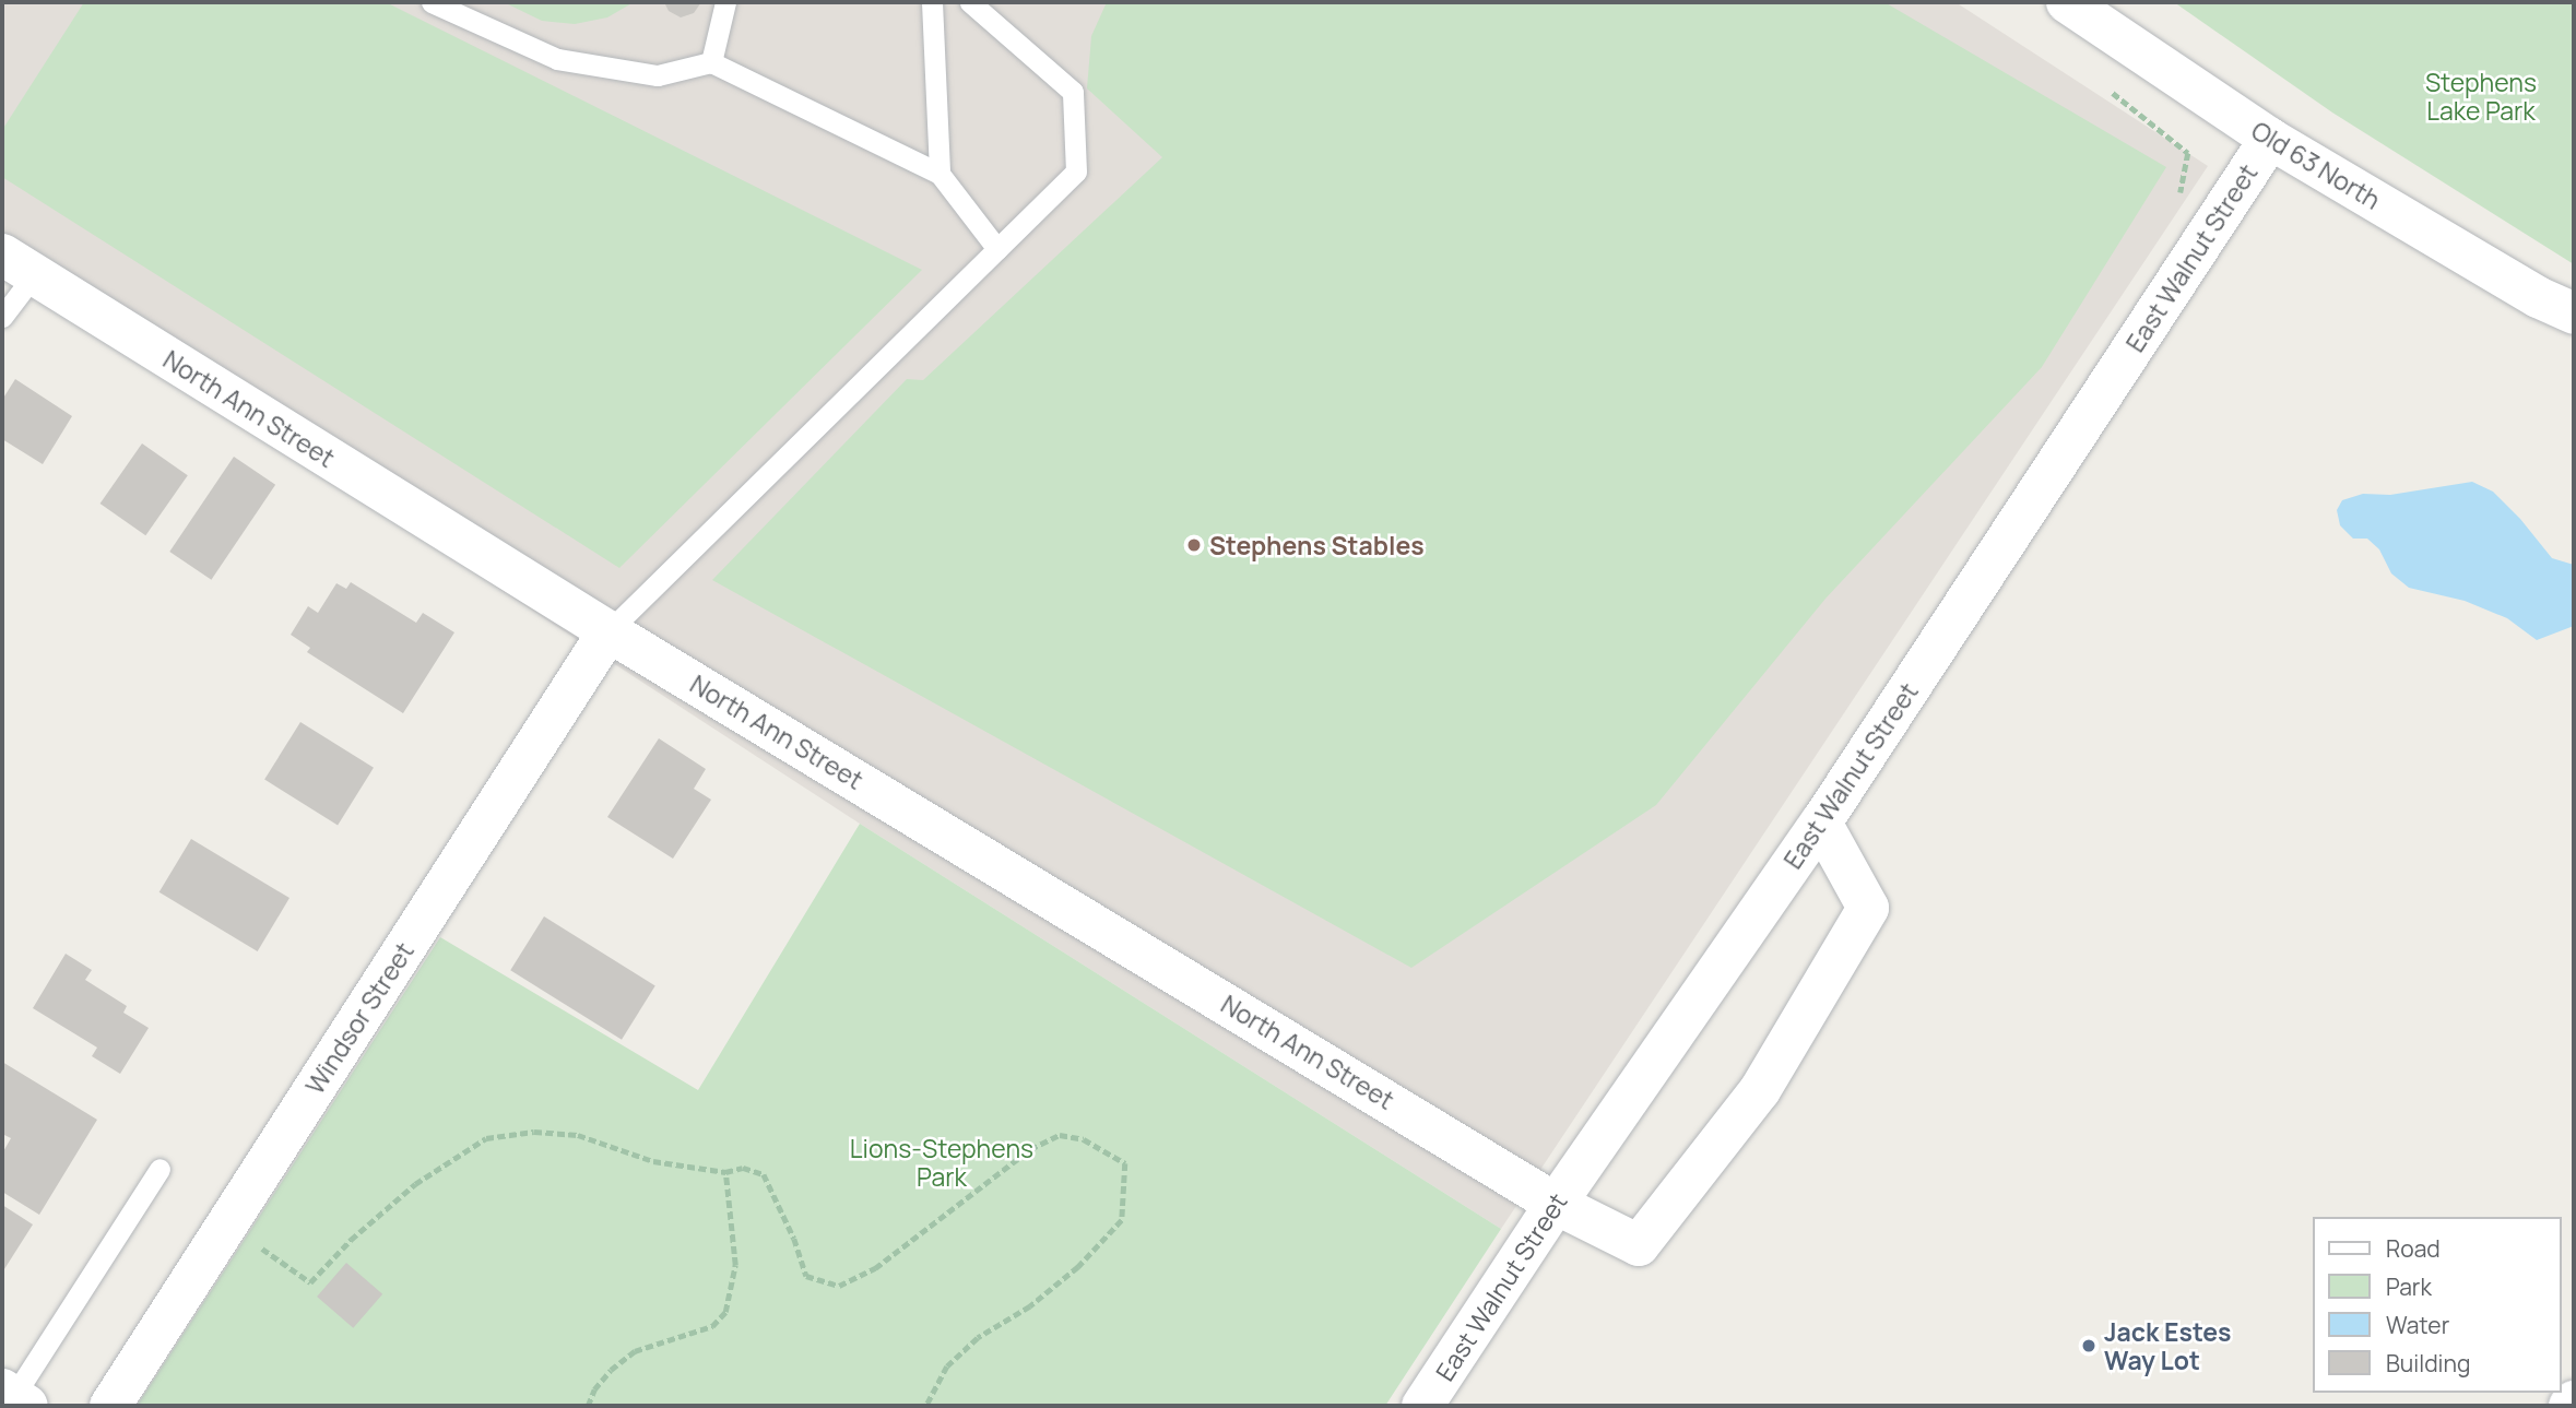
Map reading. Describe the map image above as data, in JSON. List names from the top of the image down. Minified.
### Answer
{"streets":{"street":["Old 63 North","East Walnut Street","North Ann Street","Windsor Street"]},"crossings":[["Old 63 North","East Walnut Street"],["East Walnut Street","North Ann Street"],["North Ann Street","Windsor Street"]],"parks":["Stephens Lake Park","Lions-Stephens Park"],"places":["Stephens Stables","Jack Estes Way Lot"],"legend":["Road","Park","Water","Building"]}
